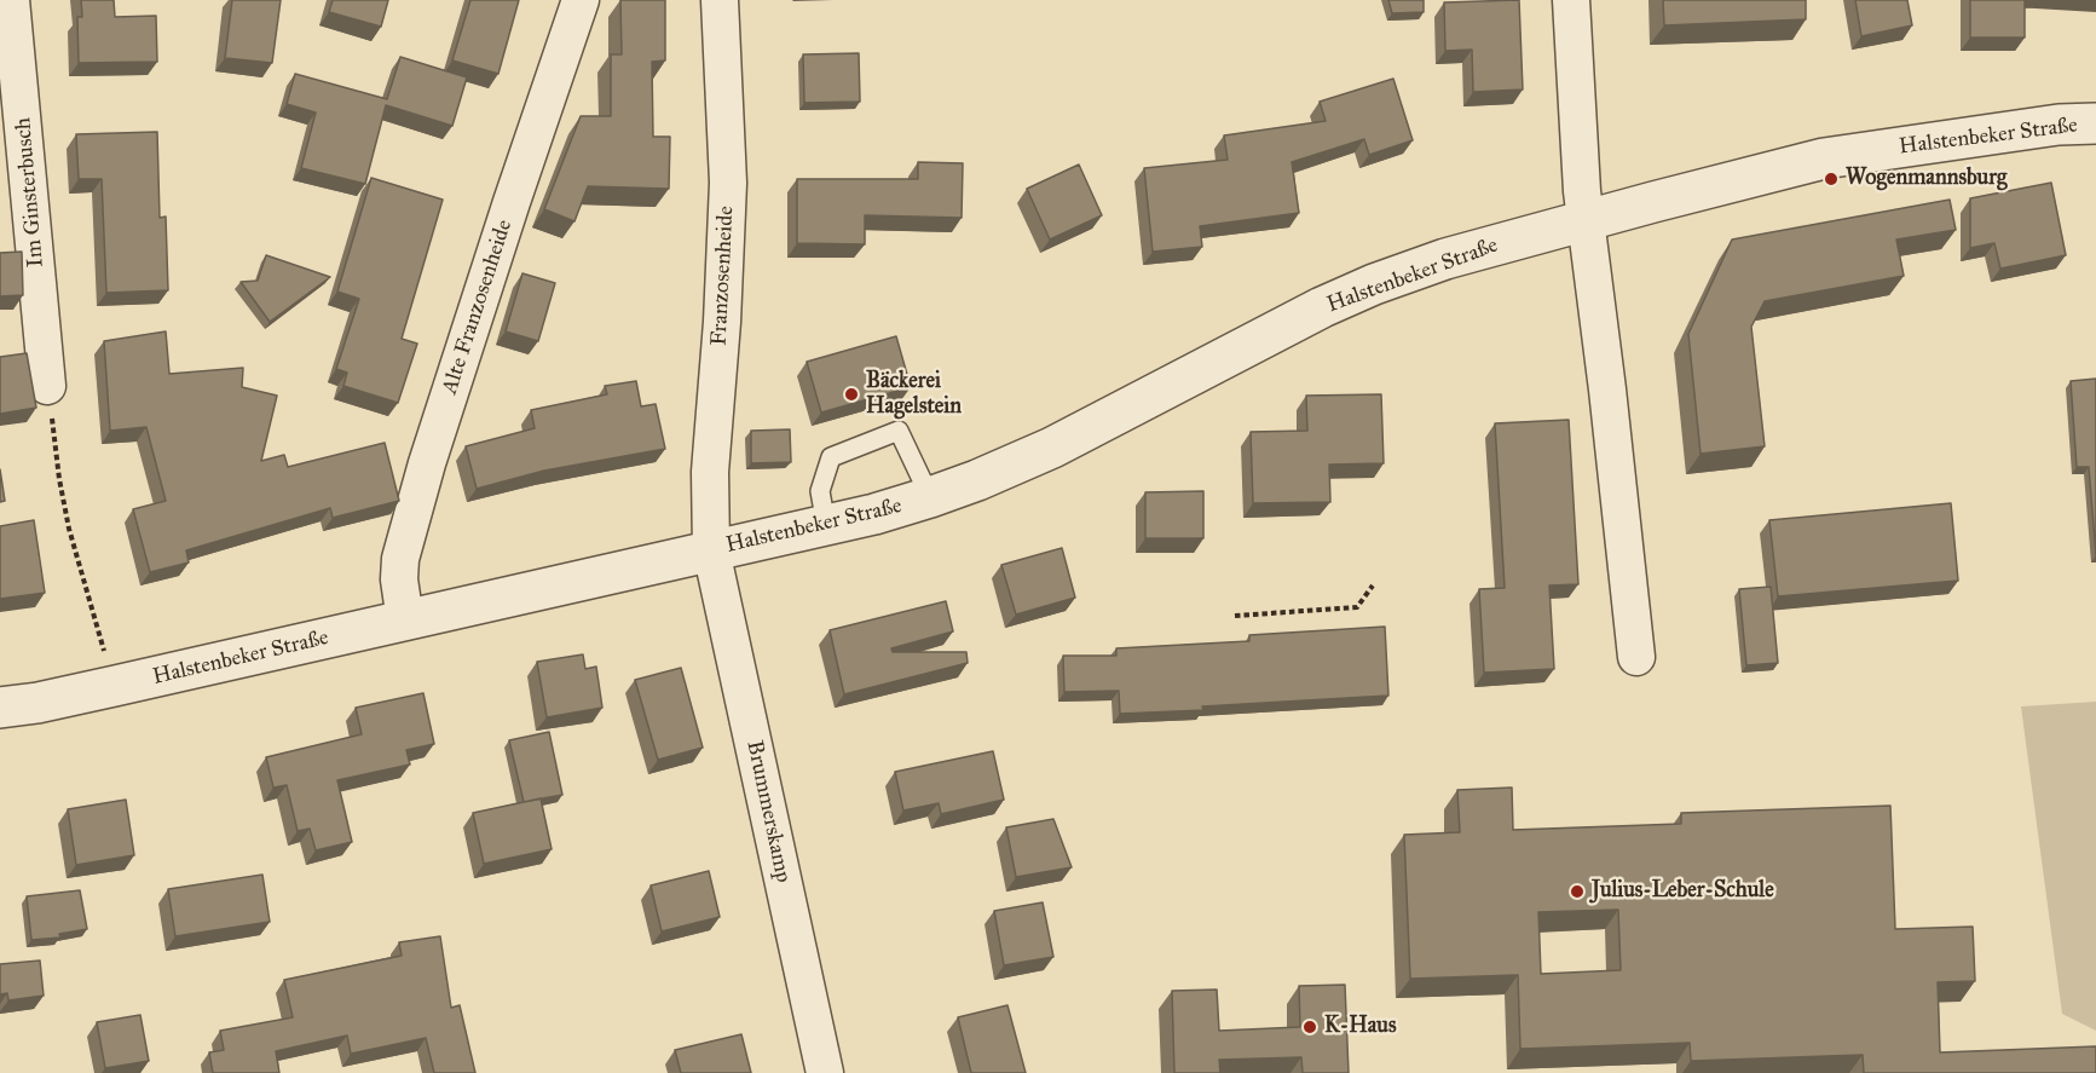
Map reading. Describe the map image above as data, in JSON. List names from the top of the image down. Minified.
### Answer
{"streets":{"street":["Halstenbeker Straße","Im Ginsterbusch","Franzosenheide","Alte Franzosenheide","Brummerskamp"]},"crossings":[["Halstenbeker Straße","Franzosenheide"],["Halstenbeker Straße","Alte Franzosenheide"],["Halstenbeker Straße","Brummerskamp"],["Franzosenheide","Brummerskamp"]],"places":["Wogenmannsburg","Bäckerei Hagelstein","Julius-Leber-Schule","K-Haus"]}
